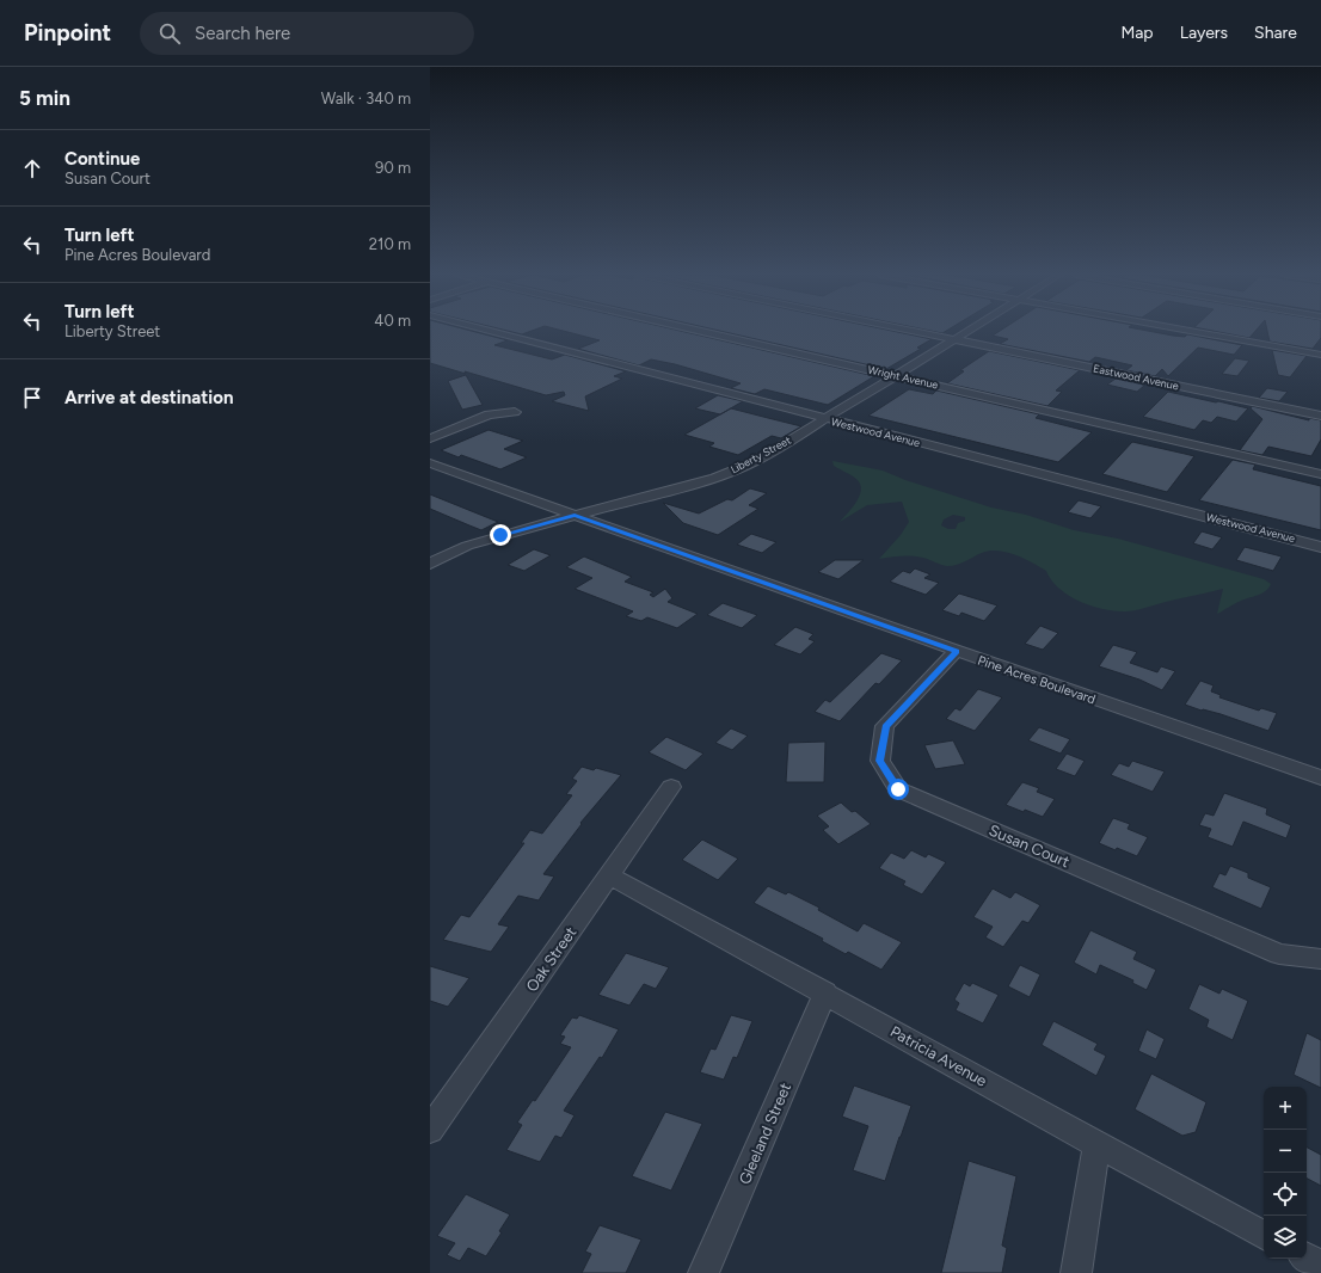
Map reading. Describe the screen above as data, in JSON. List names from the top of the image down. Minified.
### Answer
{"streets":{"street":["Wright Avenue","Eastwood Avenue","Westwood Avenue","Liberty Street","Pine Acres Boulevard","Susan Court","Oak Street","Patricia Avenue","Gleeland Street"]},"crossings":[["Wright Avenue","Liberty Street"],["Eastwood Avenue","Liberty Street"],["Westwood Avenue","Liberty Street"],["Liberty Street","Pine Acres Boulevard"],["Pine Acres Boulevard","Susan Court"],["Oak Street","Patricia Avenue"],["Patricia Avenue","Gleeland Street"]],"page":{"header":"Pinpoint","search":"Search here","nav":["Map","Layers","Share"],"heading":["5 min","Walk · 340 m"],"list":[["Continue","Susan Court","90 m"],["Turn left","Pine Acres Boulevard","210 m"],["Turn left","Liberty Street","40 m"],"Arrive at destination"],"map_buttons":["+","−"]}}
